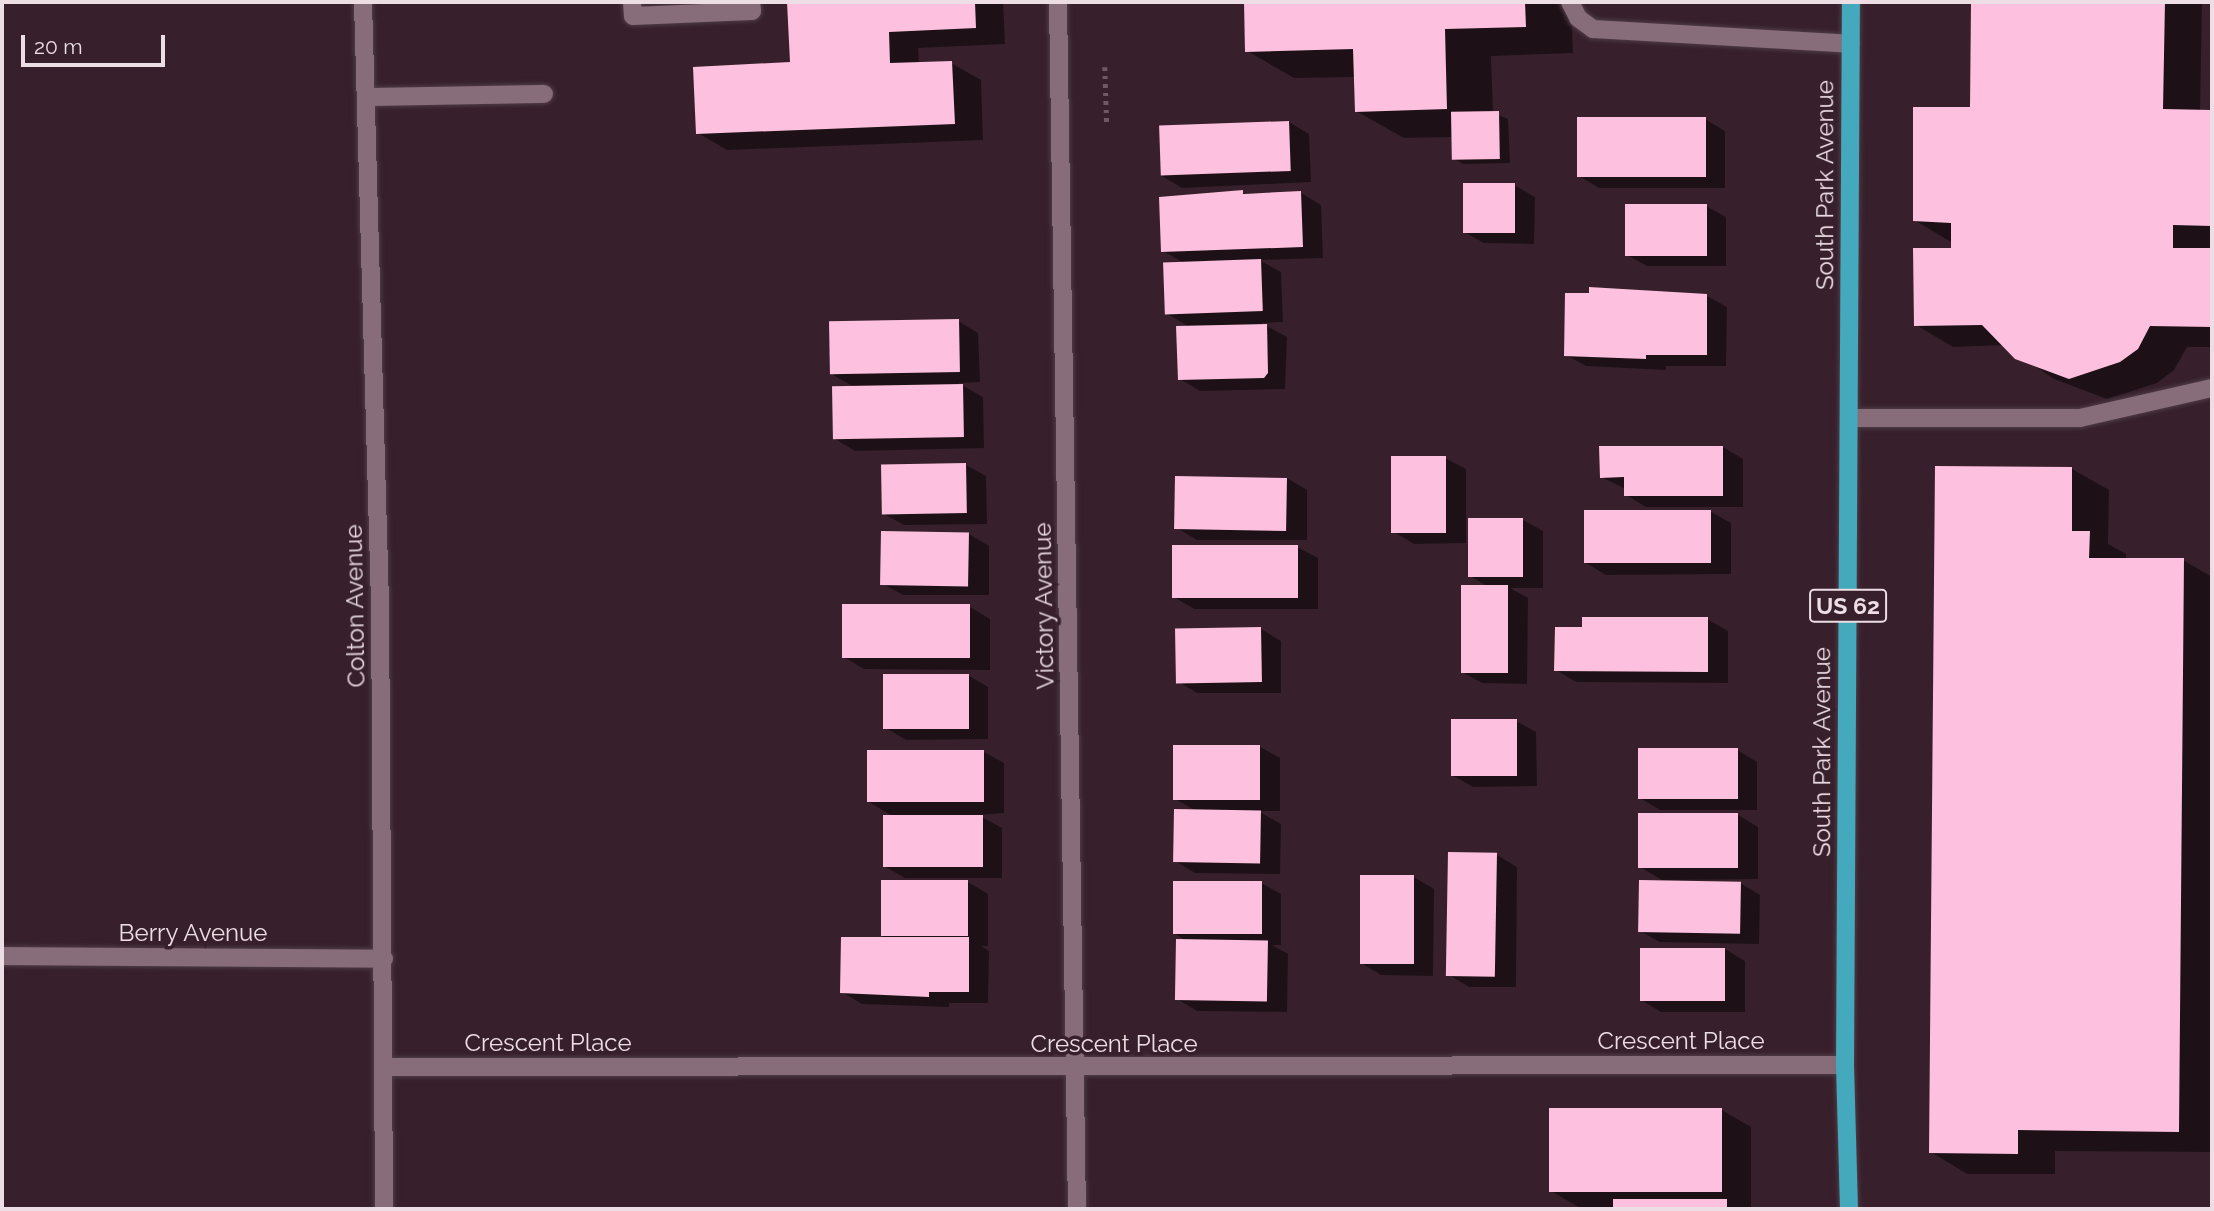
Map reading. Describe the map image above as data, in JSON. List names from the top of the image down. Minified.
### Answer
{"streets":{"main road":["South Park Avenue","US 62"],"street":["Colton Avenue","Victory Avenue","Berry Avenue","Crescent Place"]},"crossings":[["South Park Avenue","Crescent Place"],["Colton Avenue","Berry Avenue"],["Colton Avenue","Crescent Place"],["Victory Avenue","Crescent Place"]],"scale_bar":"20 m"}
